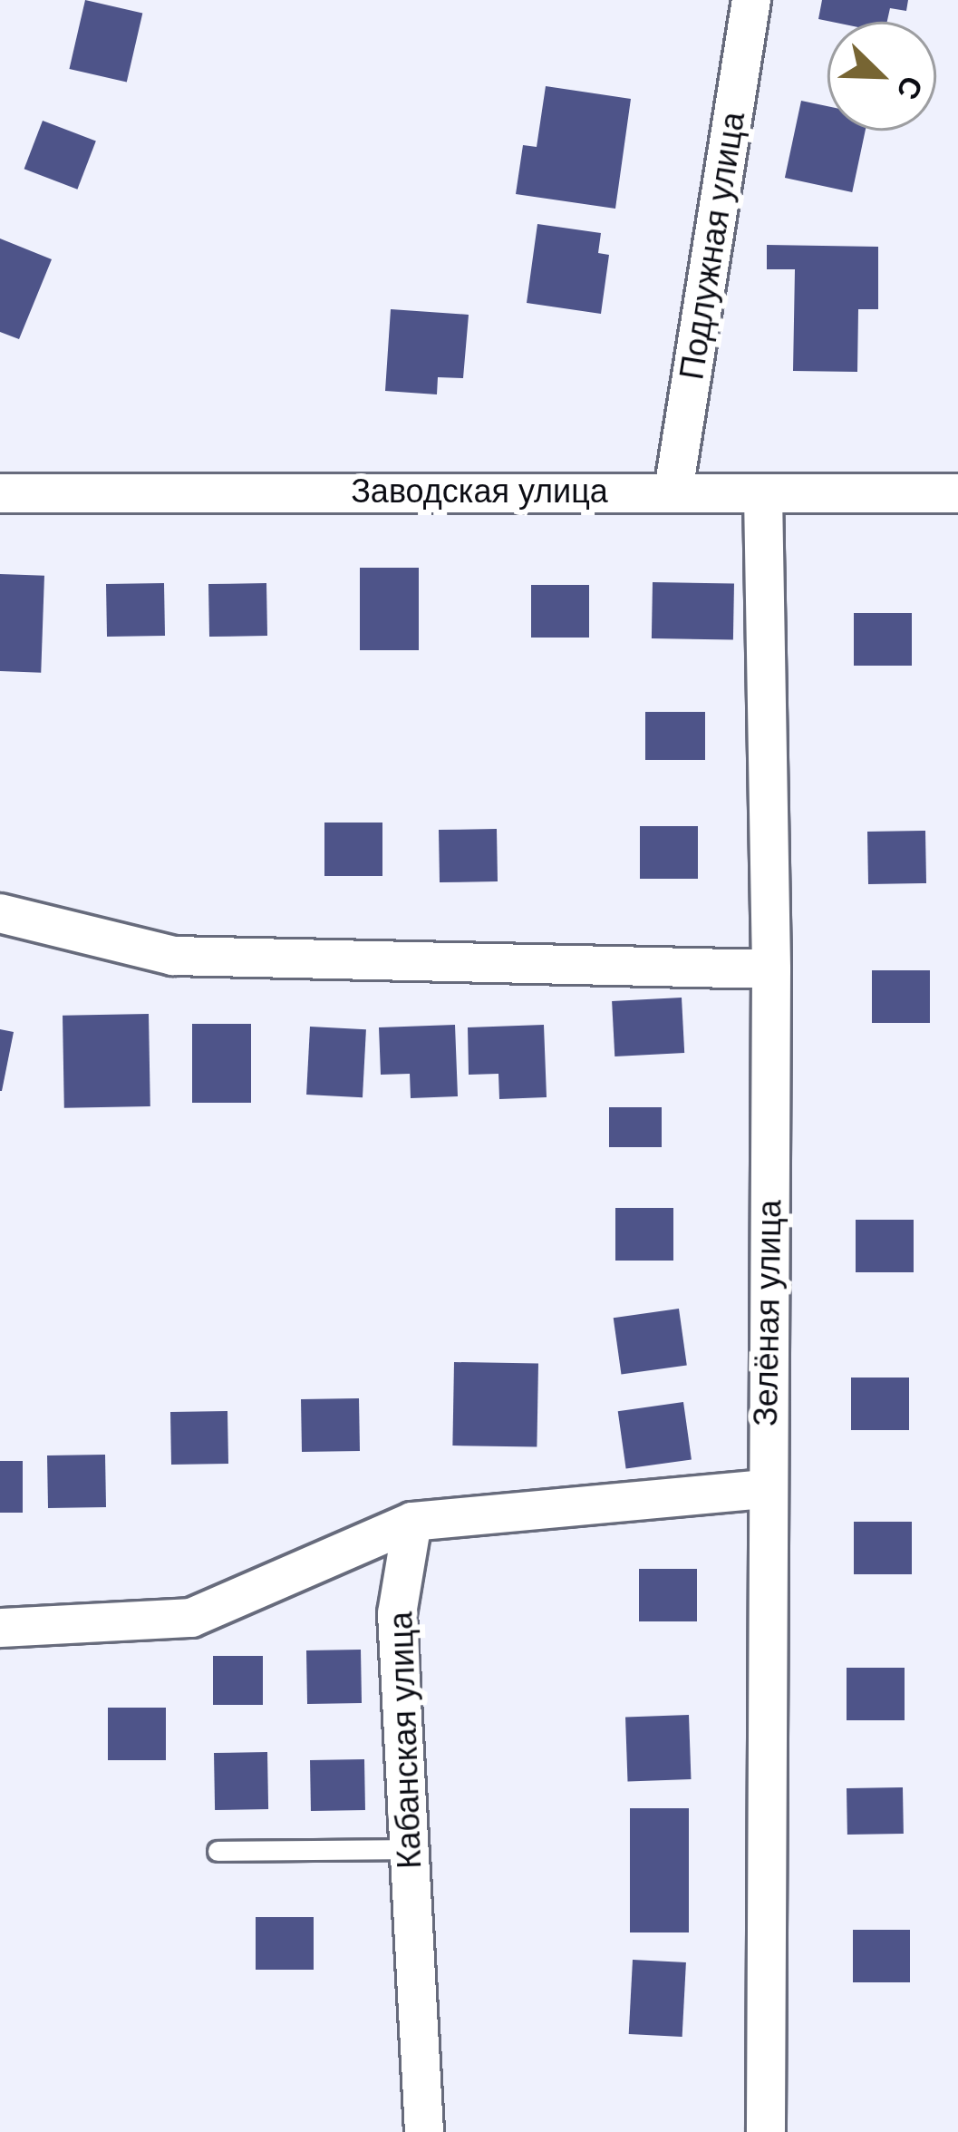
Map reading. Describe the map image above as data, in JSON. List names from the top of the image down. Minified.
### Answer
{"streets":{"street":["Подлужная улица","Заводская улица","Зелёная улица","Кабанская улица"]},"crossings":[["Подлужная улица","Заводская улица"],["Заводская улица","Зелёная улица"]],"north":"bottom right"}
